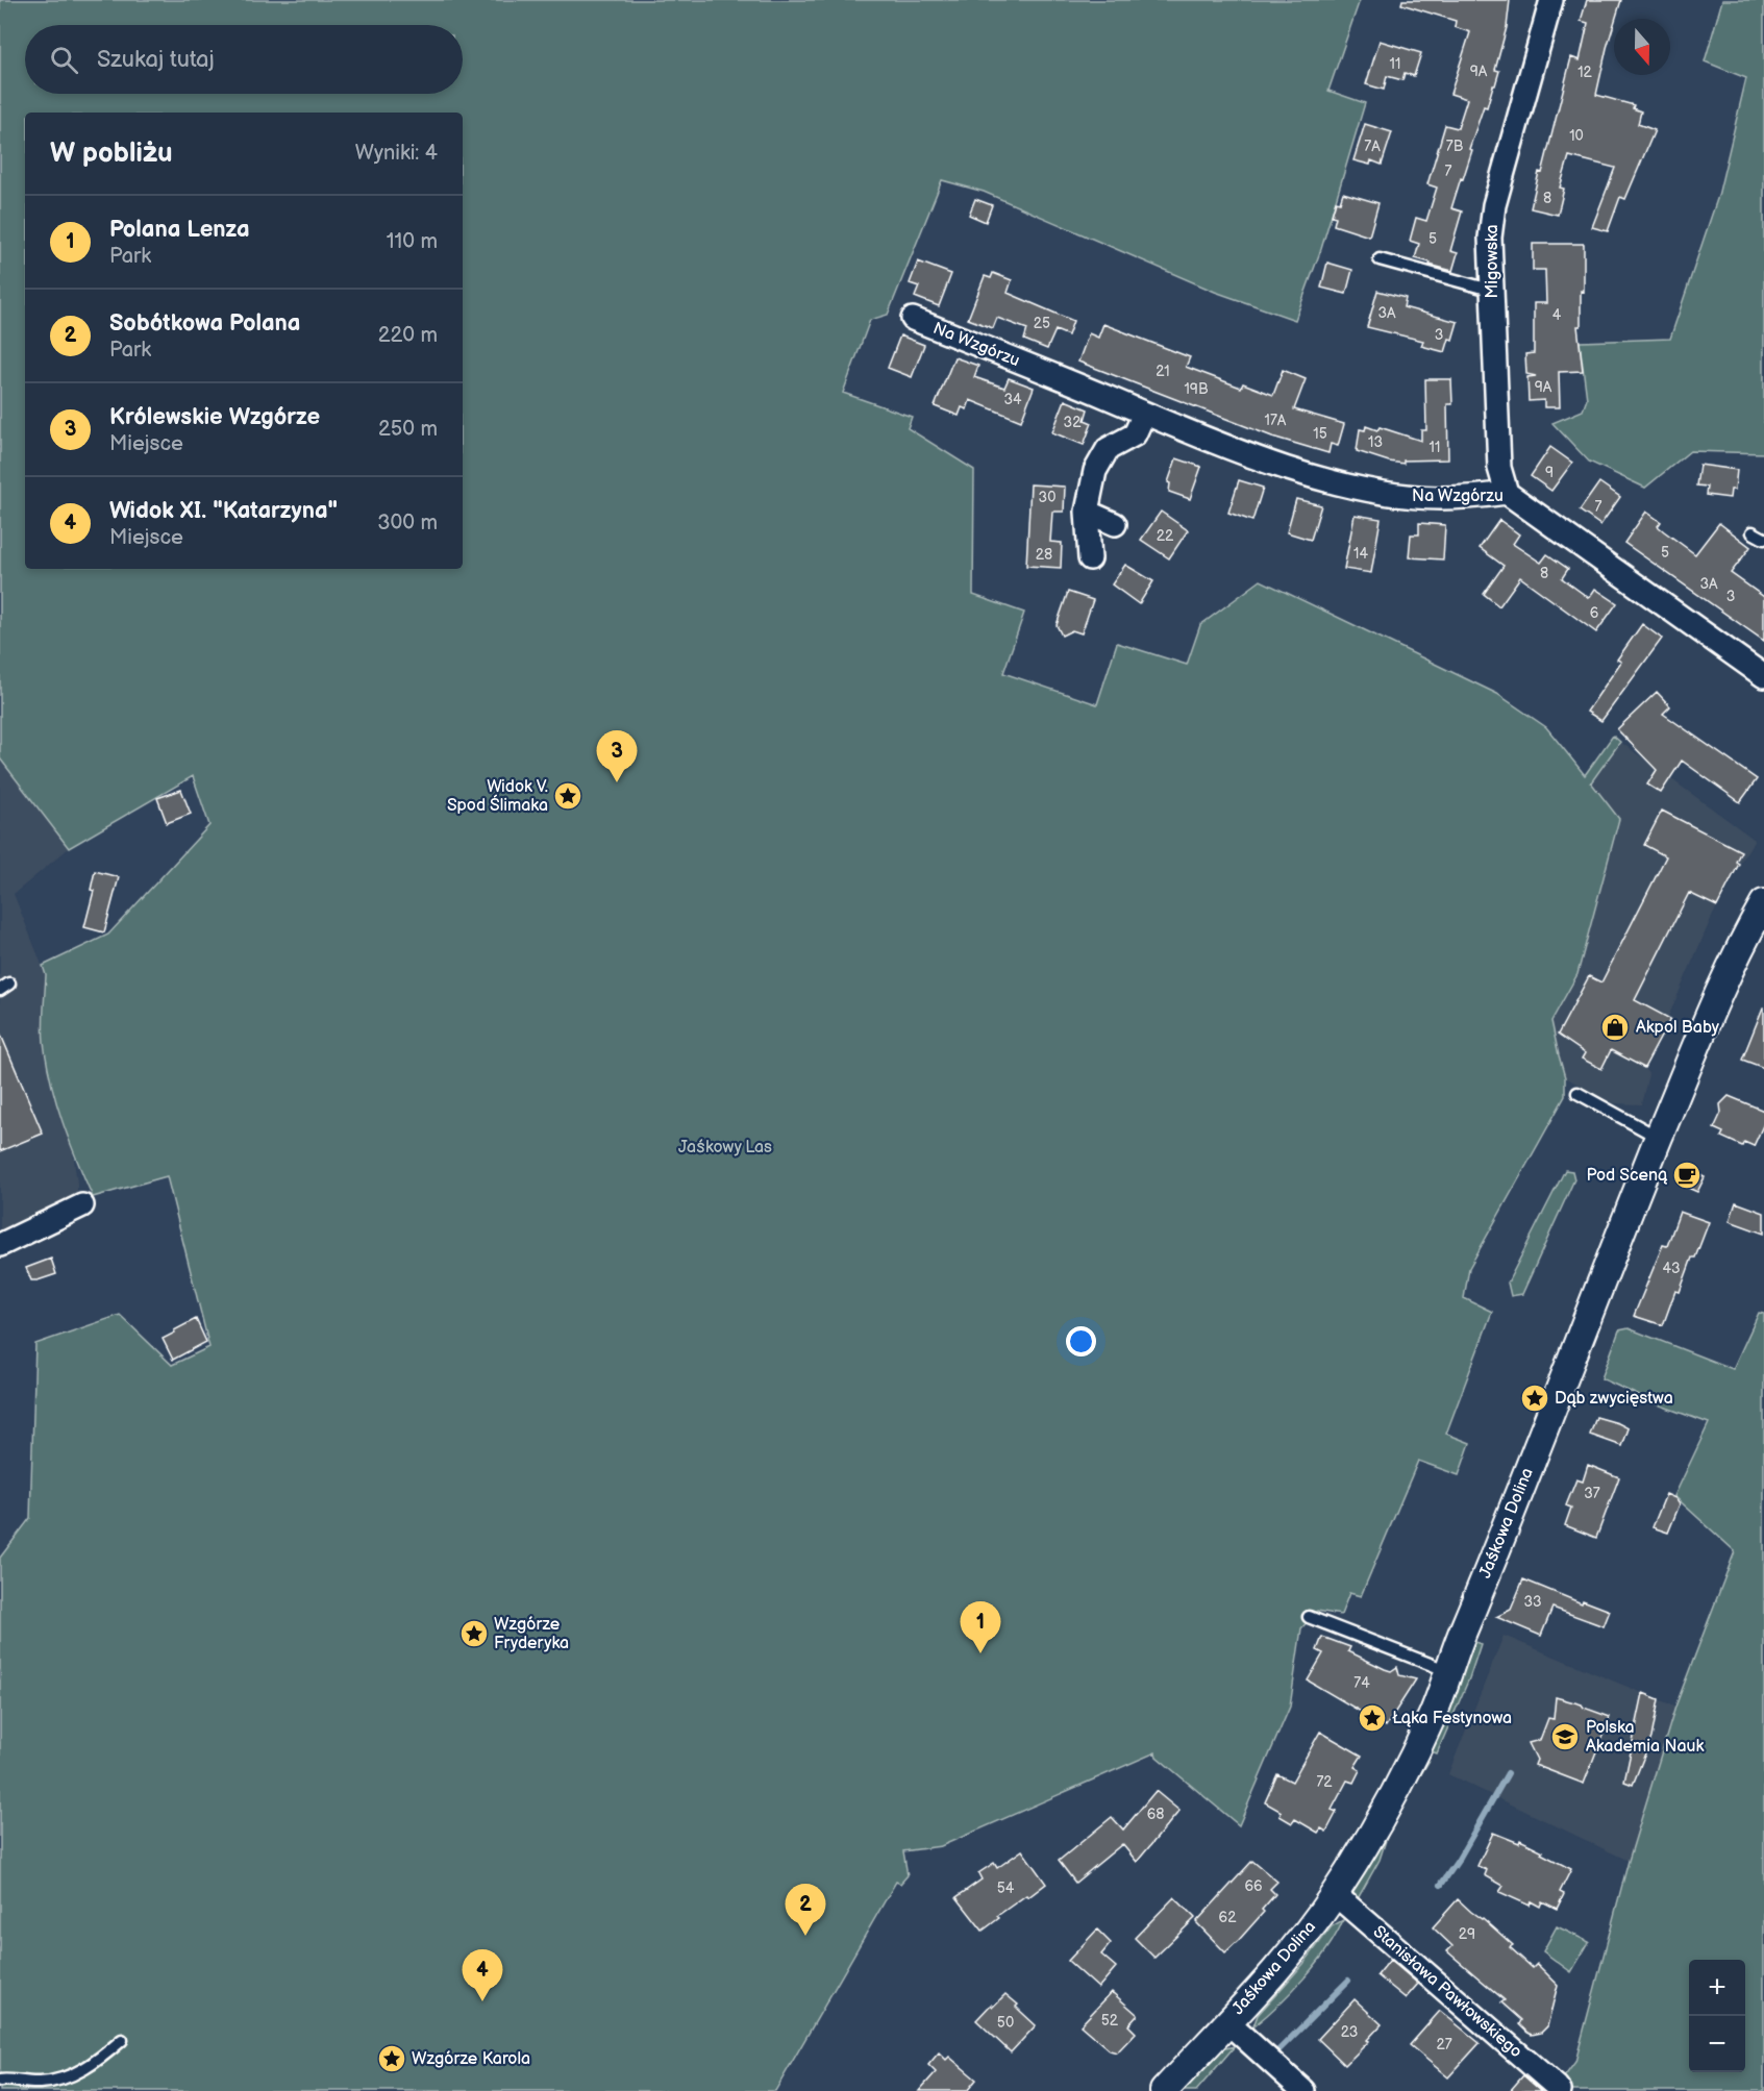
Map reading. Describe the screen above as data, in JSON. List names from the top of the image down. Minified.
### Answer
{"streets":{"street":["Migowska","Na Wzgórzu","Jaśkowa Dolina","Stanisława Pawłowskiego"]},"crossings":[["Migowska","Na Wzgórzu"],["Jaśkowa Dolina","Stanisława Pawłowskiego"]],"parks":["Jaśkowy Las"],"places":{"place":["Widok V. Spod Ślimaka","Dąb zwycięstwa","Wzgórze Fryderyka","Łąka Festynowa","Wzgórze Karola"],"shop":["Akpol Baby"],"cafe":["Pod Sceną"],"school or university":["Polska Akademia Nauk"]},"house_numbers":["11","9A","12","10","7A","7B","7","8","5","3A","4","25","3","21","9A","19B","34","17A","32","15","13","11","9","30","7","22","5","14","28","8","3A","3","6","43","37","33","74","72","68","66","54","62","29","52","50","23","27"],"north":"bottom","page":{"search":"Szukaj tutaj","heading":["W pobliżu","Wyniki: 4"],"list":[{"mark":"1","name":"Polana Lenza","note":"Park","value":"110 m"},{"mark":"2","name":"Sobótkowa Polana","note":"Park","value":"220 m"},{"mark":"3","name":"Królewskie Wzgórze","note":"Miejsce","value":"250 m"},{"mark":"4","name":"Widok XI. \"Katarzyna\"","note":"Miejsce","value":"300 m"}],"pins":["3","1","2","4"],"map_buttons":["+","−"]}}
